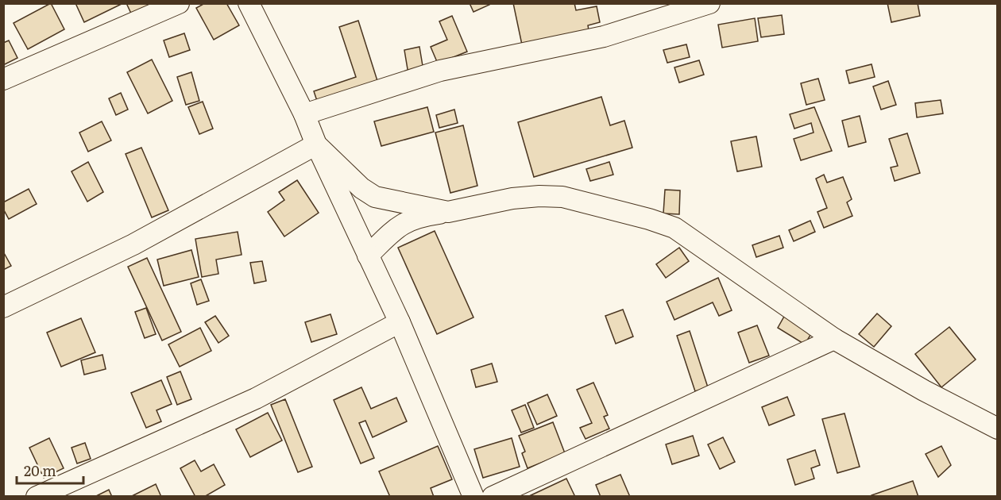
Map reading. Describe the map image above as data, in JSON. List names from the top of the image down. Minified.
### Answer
{"scale_bar":"20 m"}
